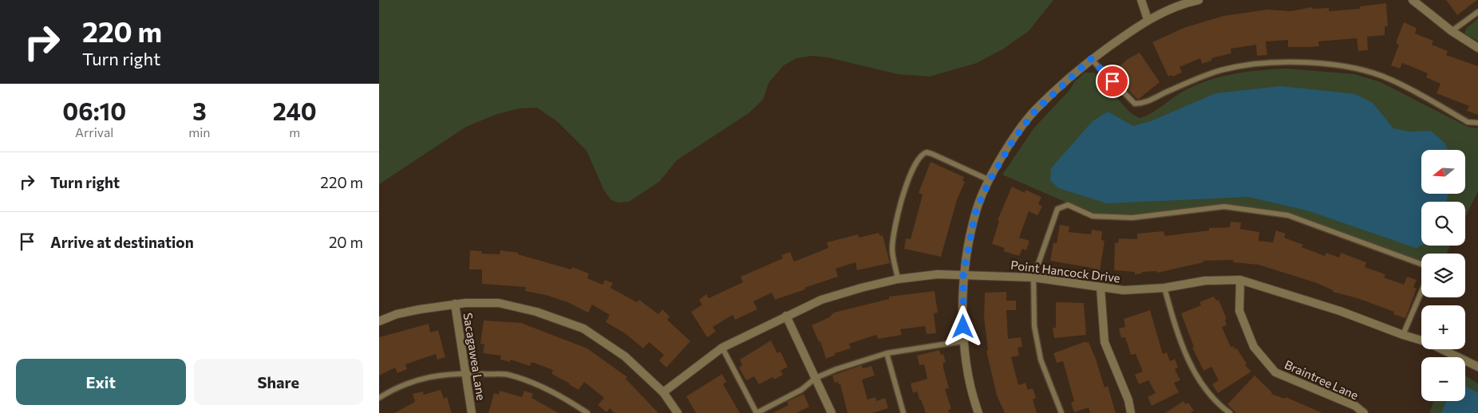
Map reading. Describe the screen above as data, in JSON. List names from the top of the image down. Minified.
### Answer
{"streets":{"street":["Point Hancock Drive","Sacagawea Lane","Braintree Lane"]},"crossings":[["Point Hancock Drive","Braintree Lane"]],"north":"left","page":{"turn":["220 m","Turn right"],"eta":["06:10","Arrival","3","min","240","m"],"map_buttons":["+","−"],"list":[{"name":"Turn right","value":"220 m"},{"name":"Arrive at destination","value":"20 m"}],"buttons":["Exit","Share"]}}
